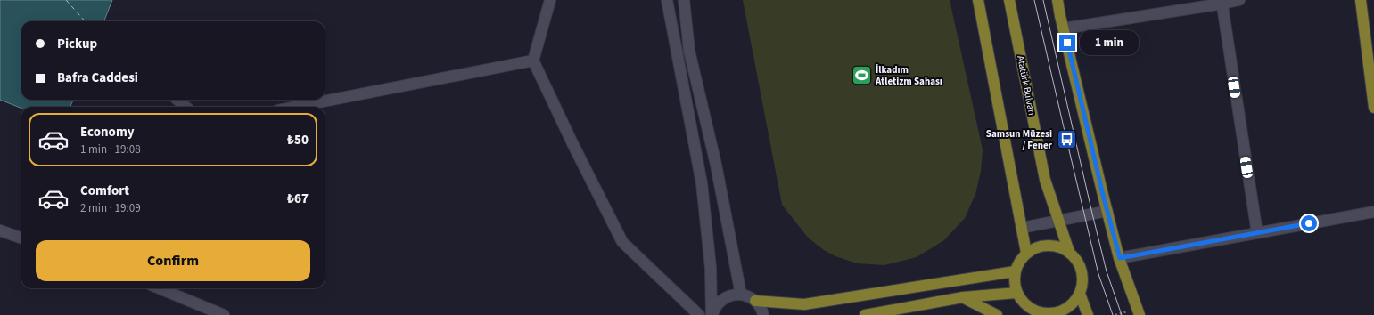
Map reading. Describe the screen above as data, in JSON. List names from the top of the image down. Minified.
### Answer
{"streets":{"main road":["Atatürk Bulvarı"]},"places":{"sports":["İlkadım Atletizm Sahası"],"bus stop":["Samsun Müzesi / Fener"]},"page":{"banner":["Pickup","Bafra Caddesi"],"bubble":"1 min","list":[{"name":"Economy","note":"1 min · 19:08","value":"₺50"},{"name":"Comfort","note":"2 min · 19:09","value":"₺67"}],"buttons":"Confirm"}}
